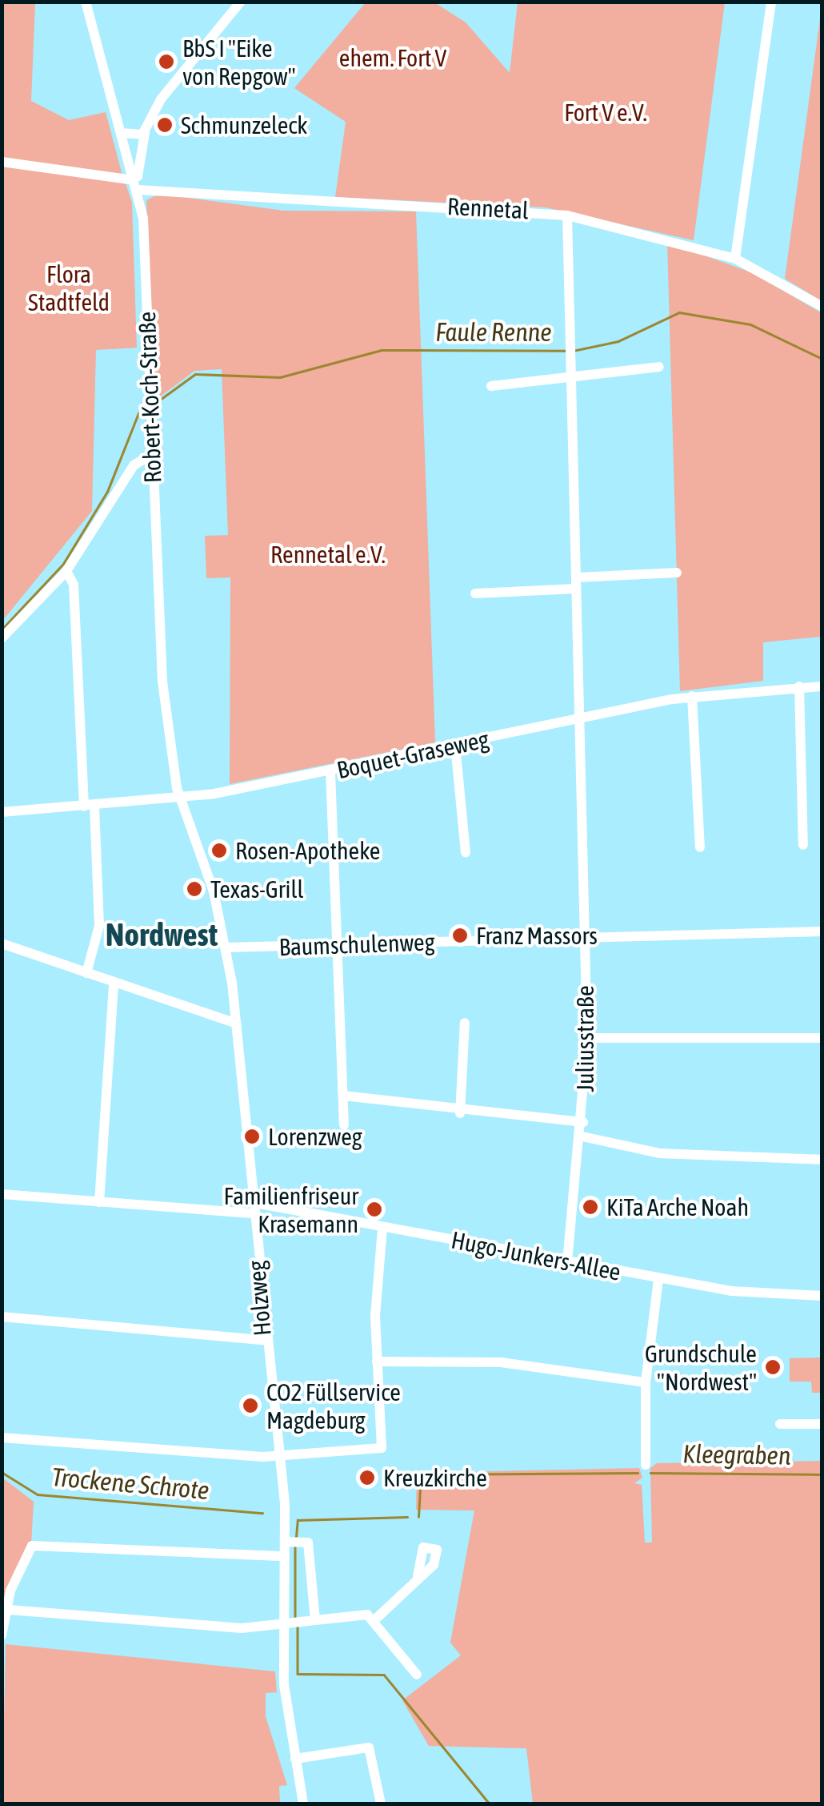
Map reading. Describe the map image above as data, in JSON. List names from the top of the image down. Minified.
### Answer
{"streets":{"street":["Rennetal","Robert-Koch-Straße","Boquet-Graseweg","Baumschulenweg","Juliusstraße","Hugo-Junkers-Allee","Holzweg"]},"crossings":[["Rennetal","Robert-Koch-Straße"],["Rennetal","Juliusstraße"],["Robert-Koch-Straße","Boquet-Graseweg"],["Robert-Koch-Straße","Holzweg"],["Boquet-Graseweg","Juliusstraße"],["Boquet-Graseweg","Holzweg"],["Baumschulenweg","Juliusstraße"],["Baumschulenweg","Holzweg"],["Juliusstraße","Hugo-Junkers-Allee"],["Hugo-Junkers-Allee","Holzweg"]],"districts":["Nordwest"],"water":["Faule Renne","Kleegraben","Trockene Schrote"],"parks":["ehem. Fort V","Fort V e.V.","Flora Stadtfeld","Rennetal e.V."],"places":["BbS I \"Eike von Repgow\"","Schmunzeleck","Rosen-Apotheke","Texas-Grill","Franz Massors","Lorenzweg","KiTa Arche Noah","Familienfriseur Krasemann","Grundschule \"Nordwest\"","CO2 Füllservice Magdeburg","Kreuzkirche"]}
